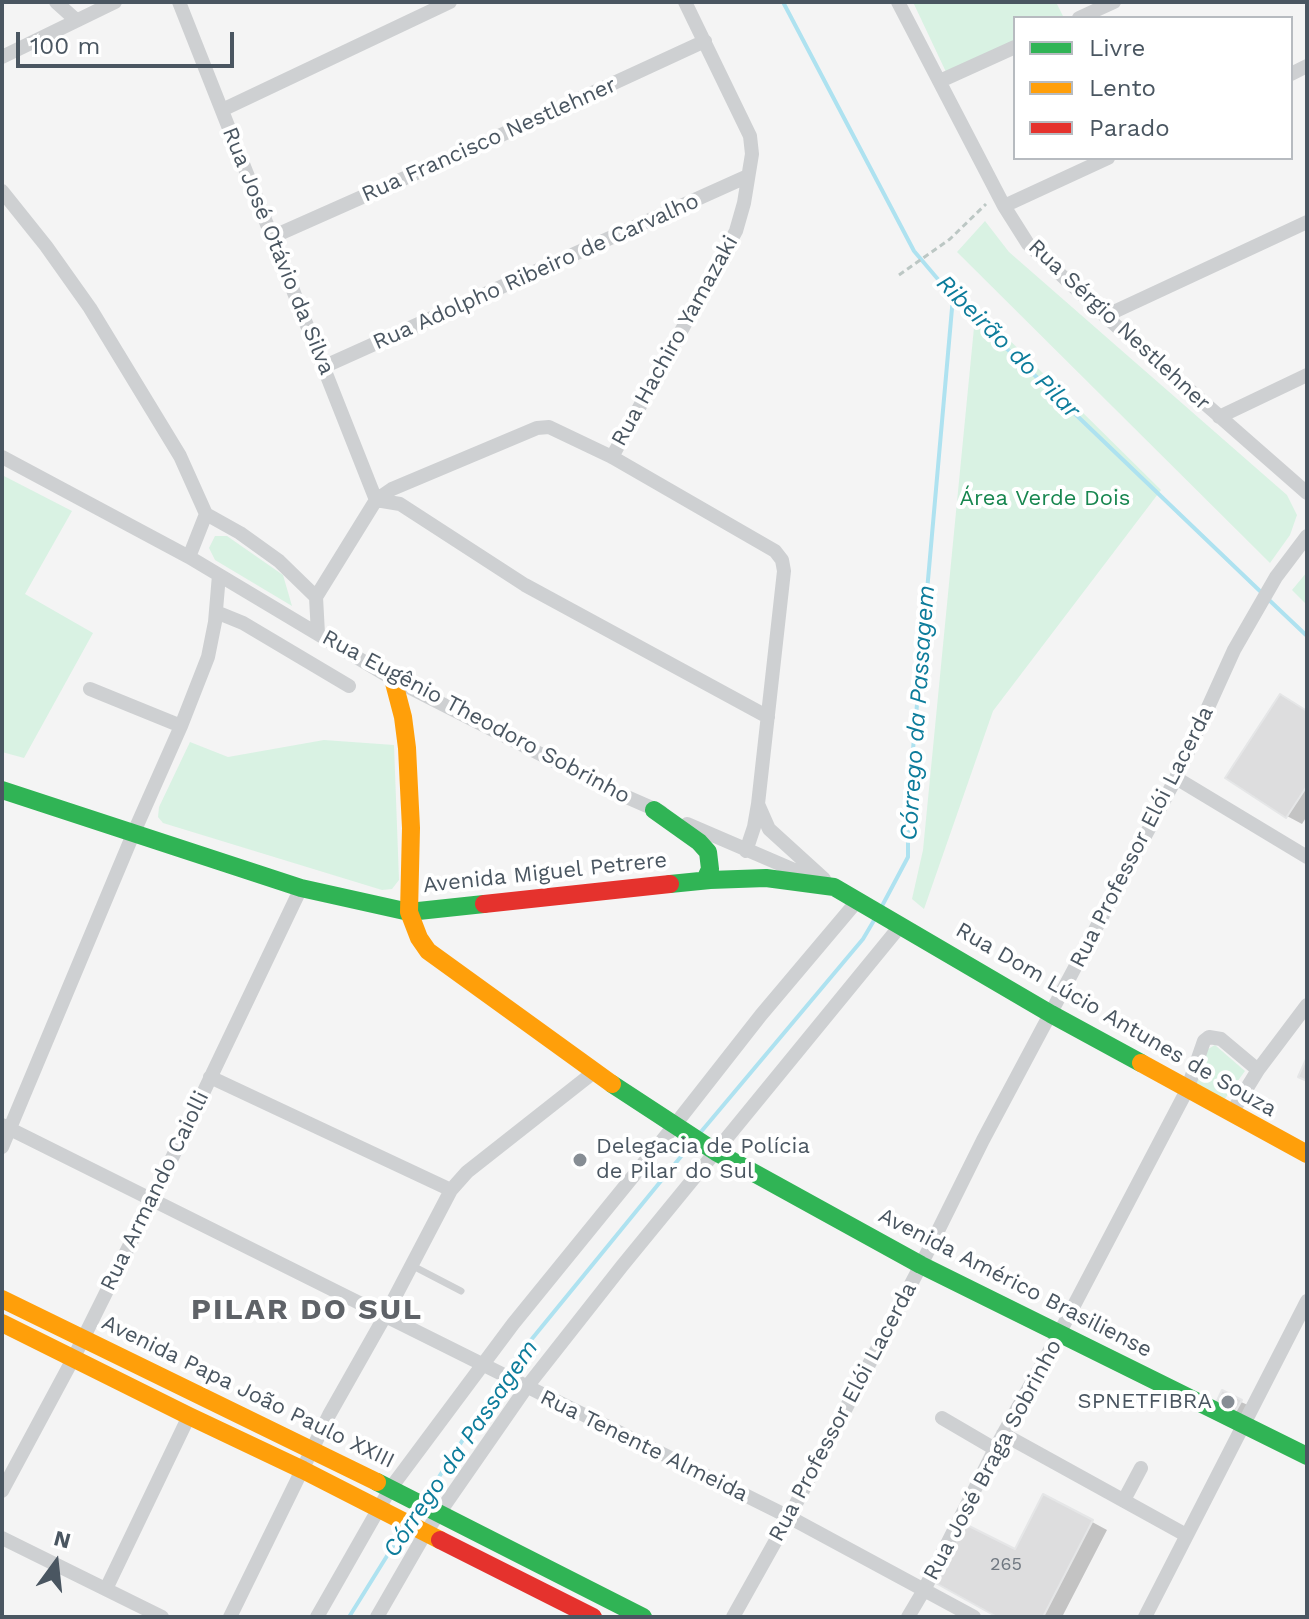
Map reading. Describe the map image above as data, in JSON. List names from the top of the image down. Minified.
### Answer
{"streets":{"main road":["Avenida Miguel Petrere","Rua Dom Lúcio Antunes de Souza","Avenida Américo Brasiliense","Avenida Papa João Paulo XXIII"],"street":["Rua Francisco Nestlehner","Rua José Otávio da Silva","Rua Adolpho Ribeiro de Carvalho","Rua Sérgio Nestlehner","Rua Hachiro Yamazaki","Rua Eugênio Theodoro Sobrinho","Rua Professor Elói Lacerda","Rua Armando Caiolli","Rua Tenente Almeida","Rua José Braga Sobrinho"]},"crossings":[["Rua Francisco Nestlehner","Rua José Otávio da Silva"],["Rua Francisco Nestlehner","Rua Hachiro Yamazaki"],["Rua José Otávio da Silva","Rua Adolpho Ribeiro de Carvalho"],["Rua Adolpho Ribeiro de Carvalho","Rua Hachiro Yamazaki"],["Rua Eugênio Theodoro Sobrinho","Avenida Miguel Petrere"],["Rua Professor Elói Lacerda","Rua Dom Lúcio Antunes de Souza"],["Rua Professor Elói Lacerda","Avenida Américo Brasiliense"],["Rua Professor Elói Lacerda","Rua Tenente Almeida"],["Avenida Miguel Petrere","Rua Dom Lúcio Antunes de Souza"],["Avenida Miguel Petrere","Rua Armando Caiolli"],["Rua Dom Lúcio Antunes de Souza","Rua José Braga Sobrinho"],["Rua Armando Caiolli","Avenida Papa João Paulo XXIII"],["Rua Armando Caiolli","Rua Tenente Almeida"],["Avenida Américo Brasiliense","Rua José Braga Sobrinho"],["Rua Tenente Almeida","Rua José Braga Sobrinho"]],"districts":["PILAR DO SUL"],"water":["Ribeirão do Pilar","Córrego da Passagem"],"parks":["Área Verde Dois"],"places":["Delegacia de Polícia de Pilar do Sul","SPNETFIBRA"],"house_numbers":["265"],"legend":["Livre","Lento","Parado"],"scale_bar":"100 m","north":"top"}
